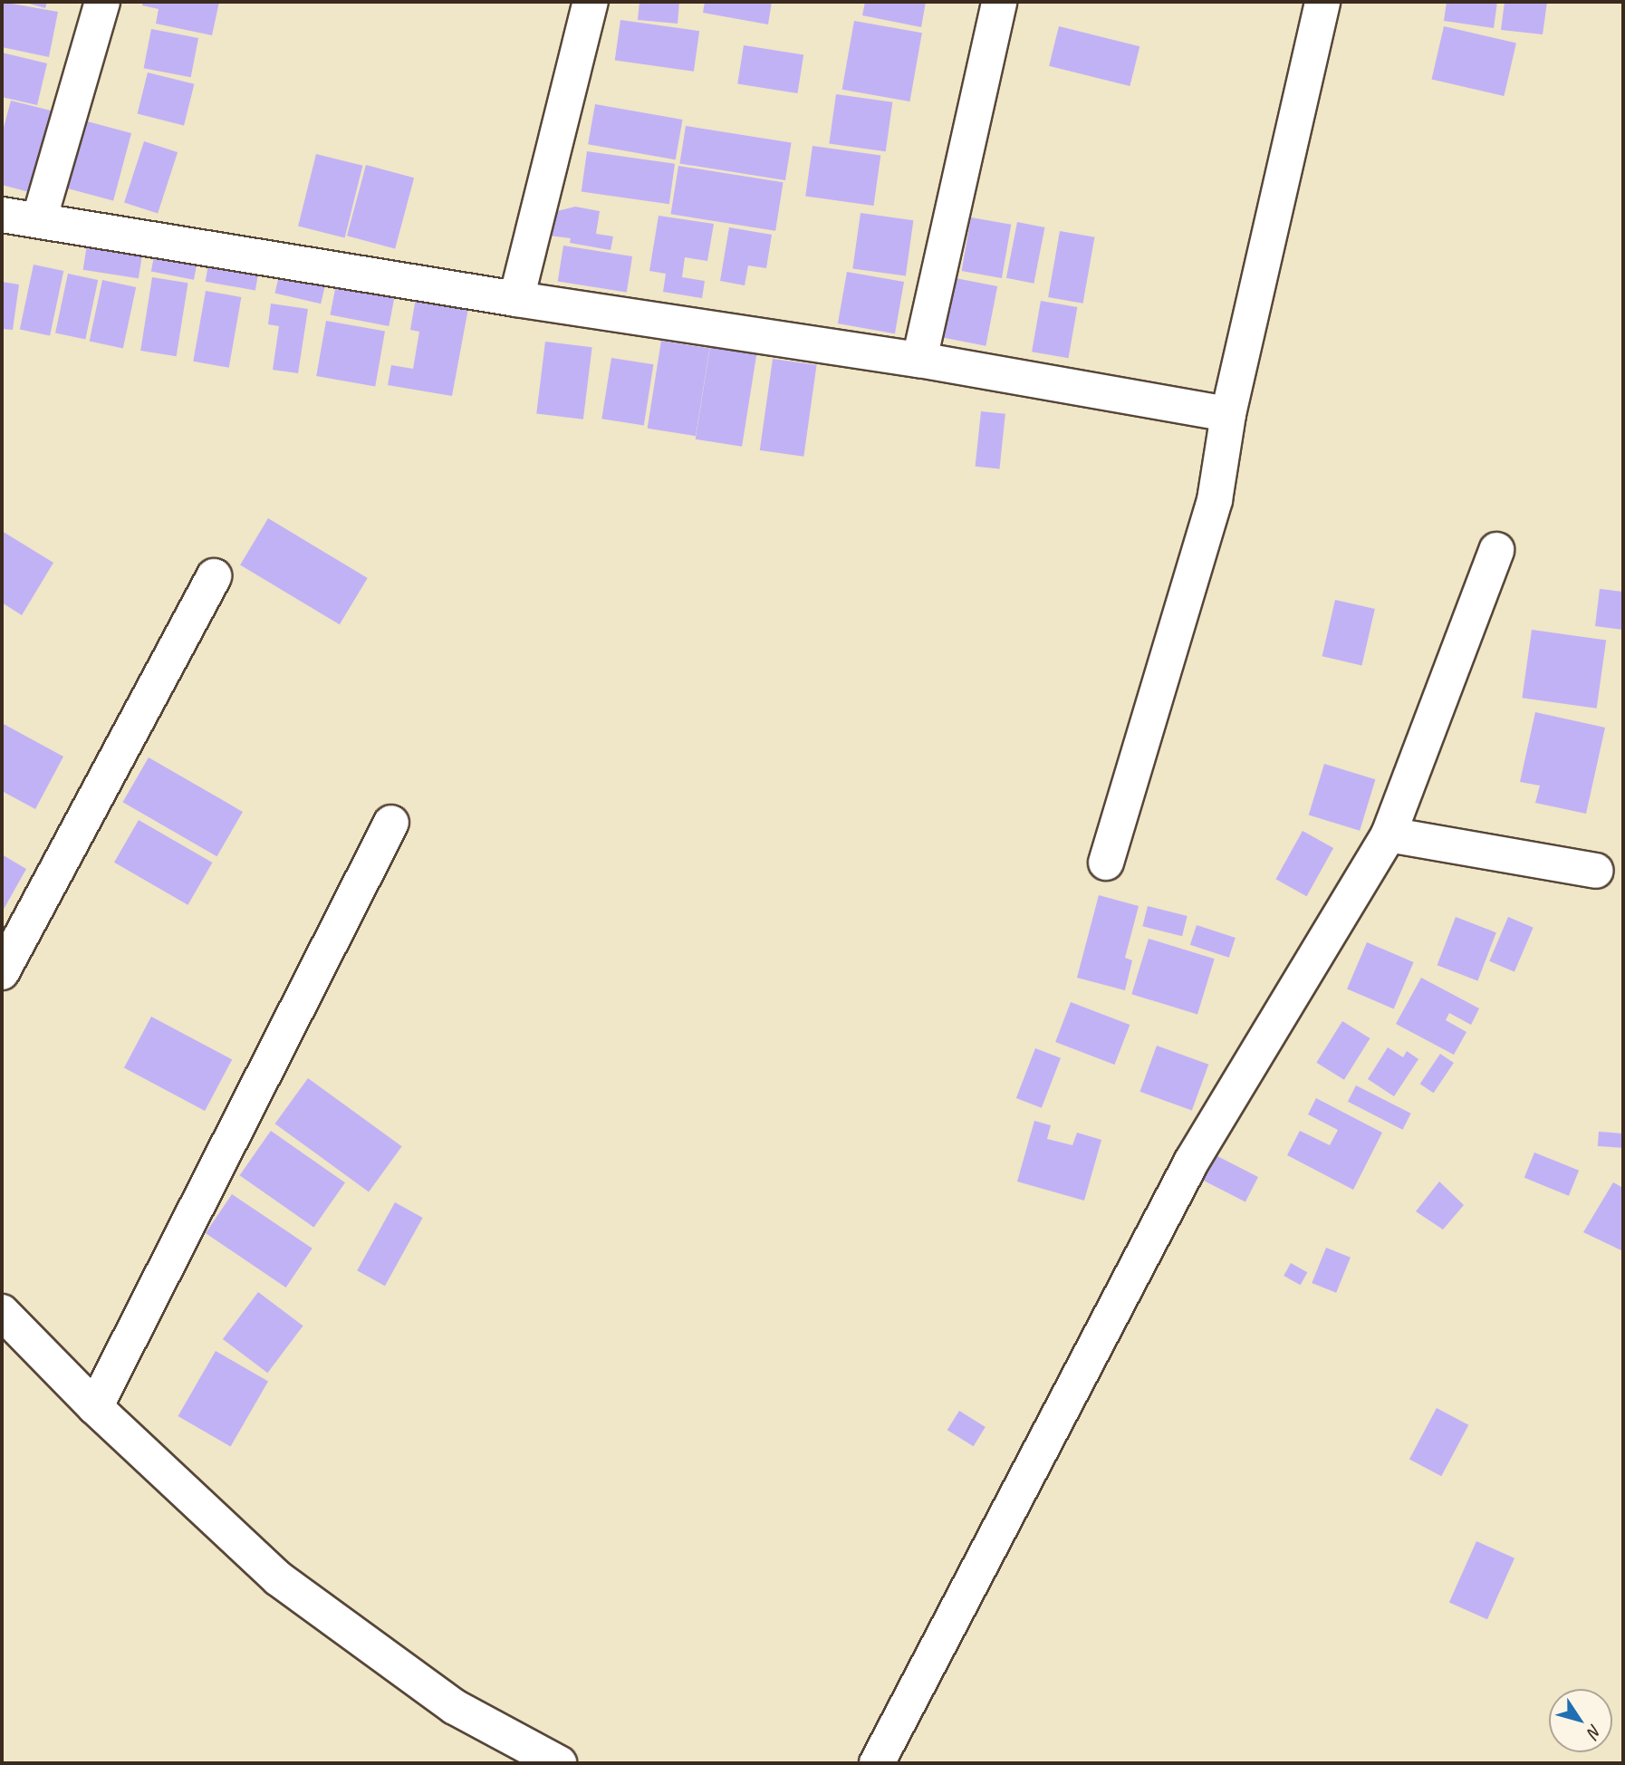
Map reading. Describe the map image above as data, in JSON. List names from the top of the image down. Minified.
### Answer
{"north":"bottom right"}
